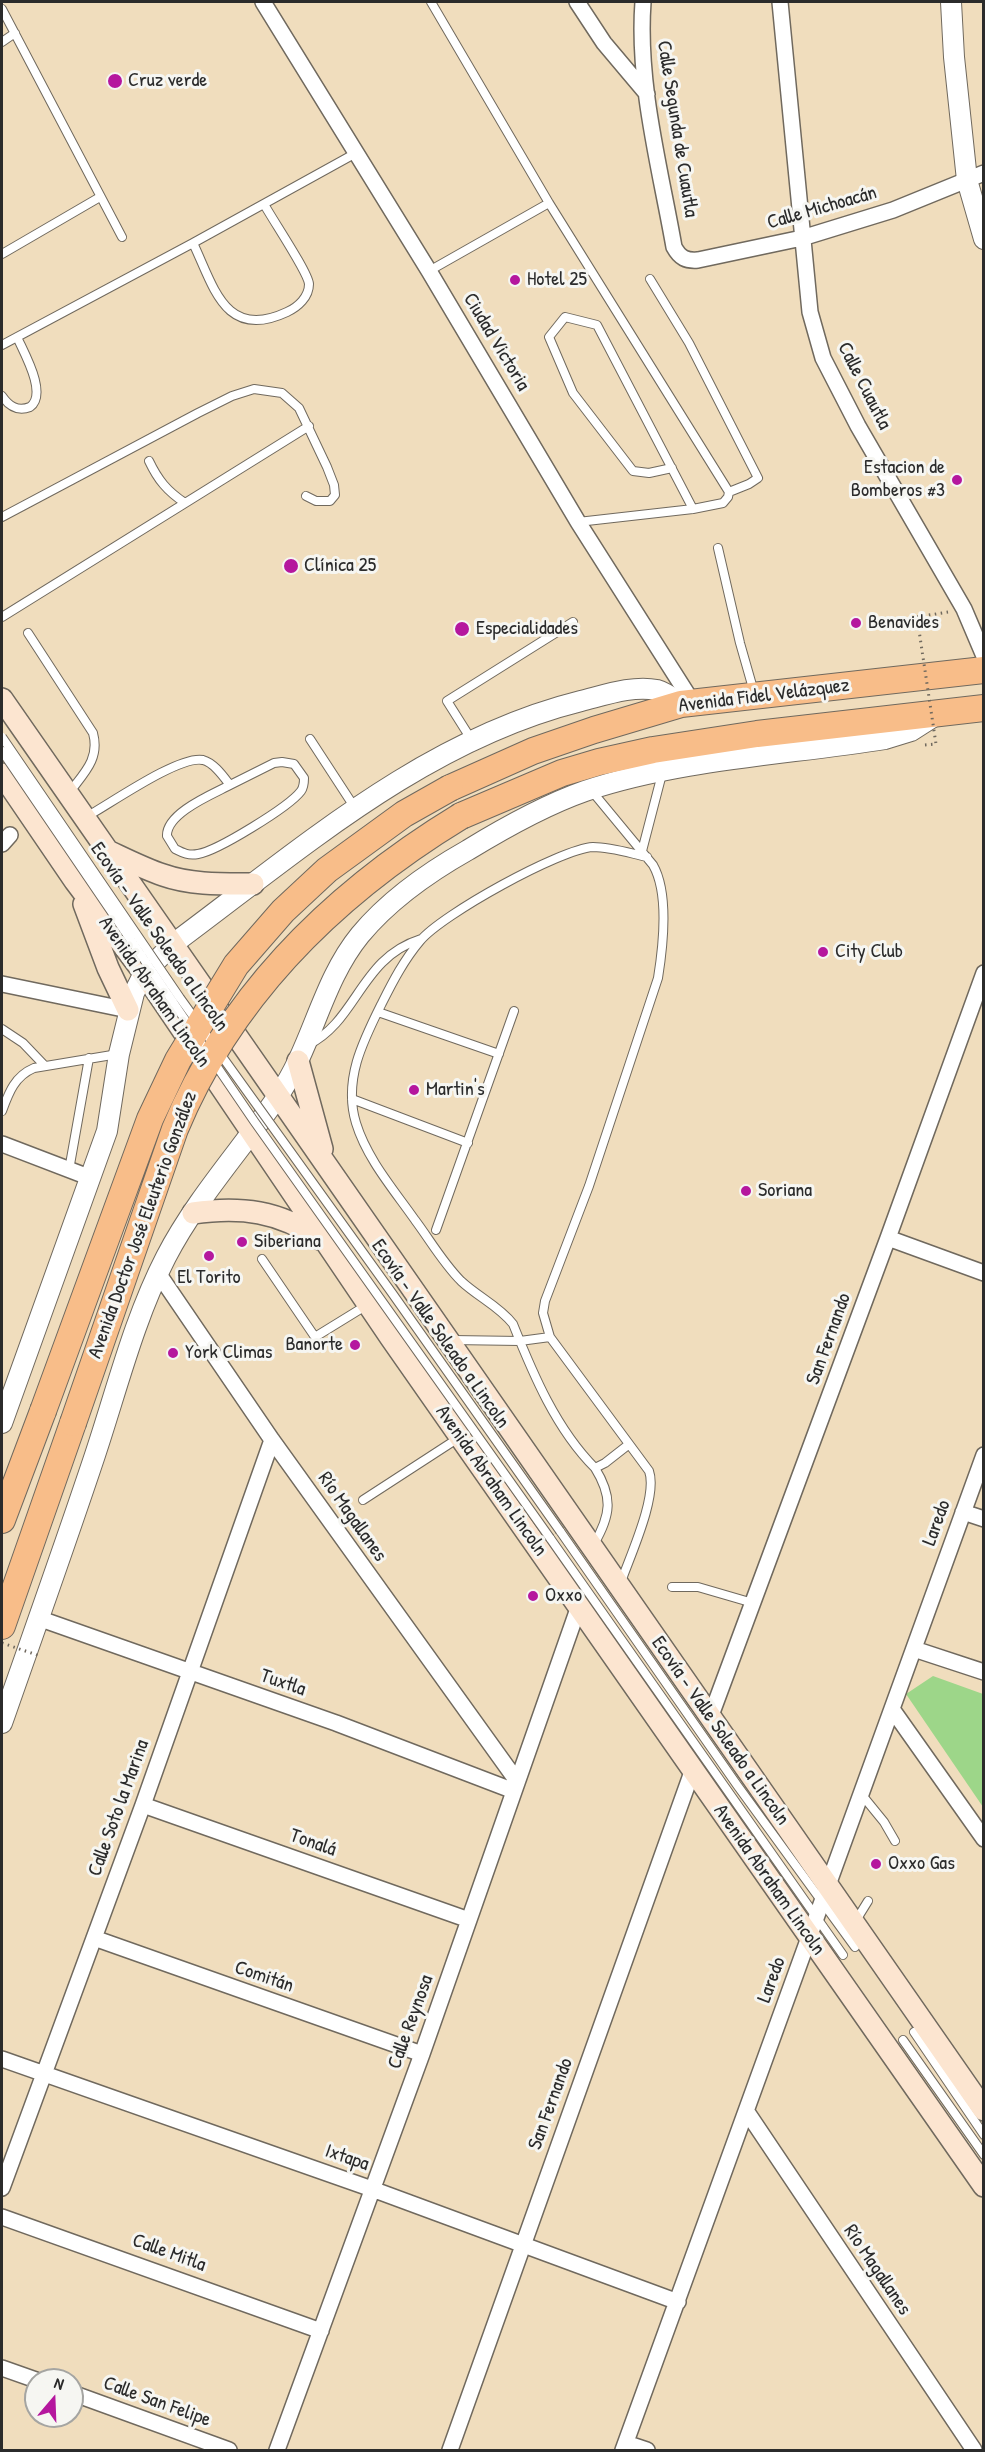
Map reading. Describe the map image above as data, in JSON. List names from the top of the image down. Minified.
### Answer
{"streets":{"highway":["Avenida Fidel Velázquez","Avenida Doctor José Eleuterio González"],"main road":["Avenida Abraham Lincoln"],"street":["Calle Segunda de Cuautla","Calle Michoacán","Ciudad Victoria","Calle Cuautla","San Fernando","Río Magallanes","Laredo","Tuxtla","Calle Soto la Marina","Tonalá","Comitán","Calle Reynosa","Ixtapa","Calle Mitla","Calle San Felipe"],"lane":["Ecovía - Valle Soleado a Lincoln"]},"crossings":[["Calle Segunda de Cuautla","Calle Michoacán"],["Calle Michoacán","Calle Cuautla"],["Ciudad Victoria","Avenida Fidel Velázquez"],["Avenida Fidel Velázquez","Avenida Doctor José Eleuterio González"],["Ecovía - Valle Soleado a Lincoln","Avenida Abraham Lincoln"],["Ecovía - Valle Soleado a Lincoln","Laredo"],["Avenida Abraham Lincoln","San Fernando"],["Avenida Abraham Lincoln","Laredo"],["Avenida Abraham Lincoln","Calle Reynosa"],["San Fernando","Ixtapa"],["Río Magallanes","Laredo"],["Río Magallanes","Tuxtla"],["Río Magallanes","Calle Soto la Marina"],["Río Magallanes","Calle Reynosa"],["Laredo","Ixtapa"],["Tuxtla","Calle Soto la Marina"],["Tuxtla","Calle Reynosa"],["Calle Soto la Marina","Tonalá"],["Calle Soto la Marina","Comitán"],["Calle Soto la Marina","Ixtapa"],["Tonalá","Calle Reynosa"],["Comitán","Calle Reynosa"],["Calle Reynosa","Ixtapa"],["Calle Reynosa","Calle Mitla"]],"places":["Cruz verde","Hotel 25","Estacion de Bomberos #3","Clínica 25","Benavides","Especialidades","City Club","Martin's","Soriana","Siberiana","El Torito","Banorte","York Climas","Oxxo","Oxxo Gas"],"north":"top"}
